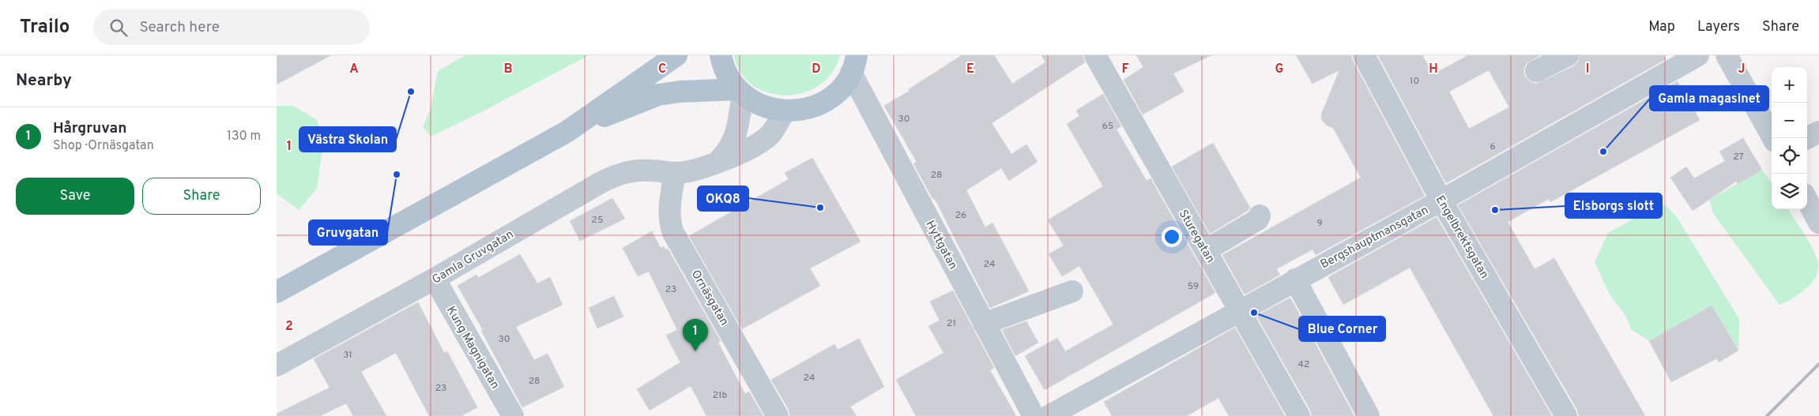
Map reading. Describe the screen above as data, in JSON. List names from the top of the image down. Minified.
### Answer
{"streets":{"street":["Sturegatan","Bergshauptmansgatan","Engelbrektsgatan","Hyttgatan","Gamla Gruvgatan","Ornäsgatan","Kung Magnigatan"]},"crossings":[["Sturegatan","Bergshauptmansgatan"],["Bergshauptmansgatan","Engelbrektsgatan"],["Gamla Gruvgatan","Ornäsgatan"],["Gamla Gruvgatan","Kung Magnigatan"]],"places":["Västra Skolan","Gamla magasinet","Gruvgatan","OKQ8","Elsborgs slott","Blue Corner"],"house_numbers":["10","30","65","6","27","28","26","25","9","24","59","23","21","30","31","42","24","28","23","21b"],"page":{"header":"Trailo","search":"Search here","nav":["Map","Layers","Share"],"heading":"Nearby","map_buttons":["+","−"],"list":[{"mark":"1","name":"Hårgruvan","note":"Shop · Ornäsgatan","value":"130 m"}],"buttons":["Save","Share"],"pins":"1"},"grid":{"columns":["A","B","C","D","E","F","G","H","I","J"],"rows":["1","2"]}}
